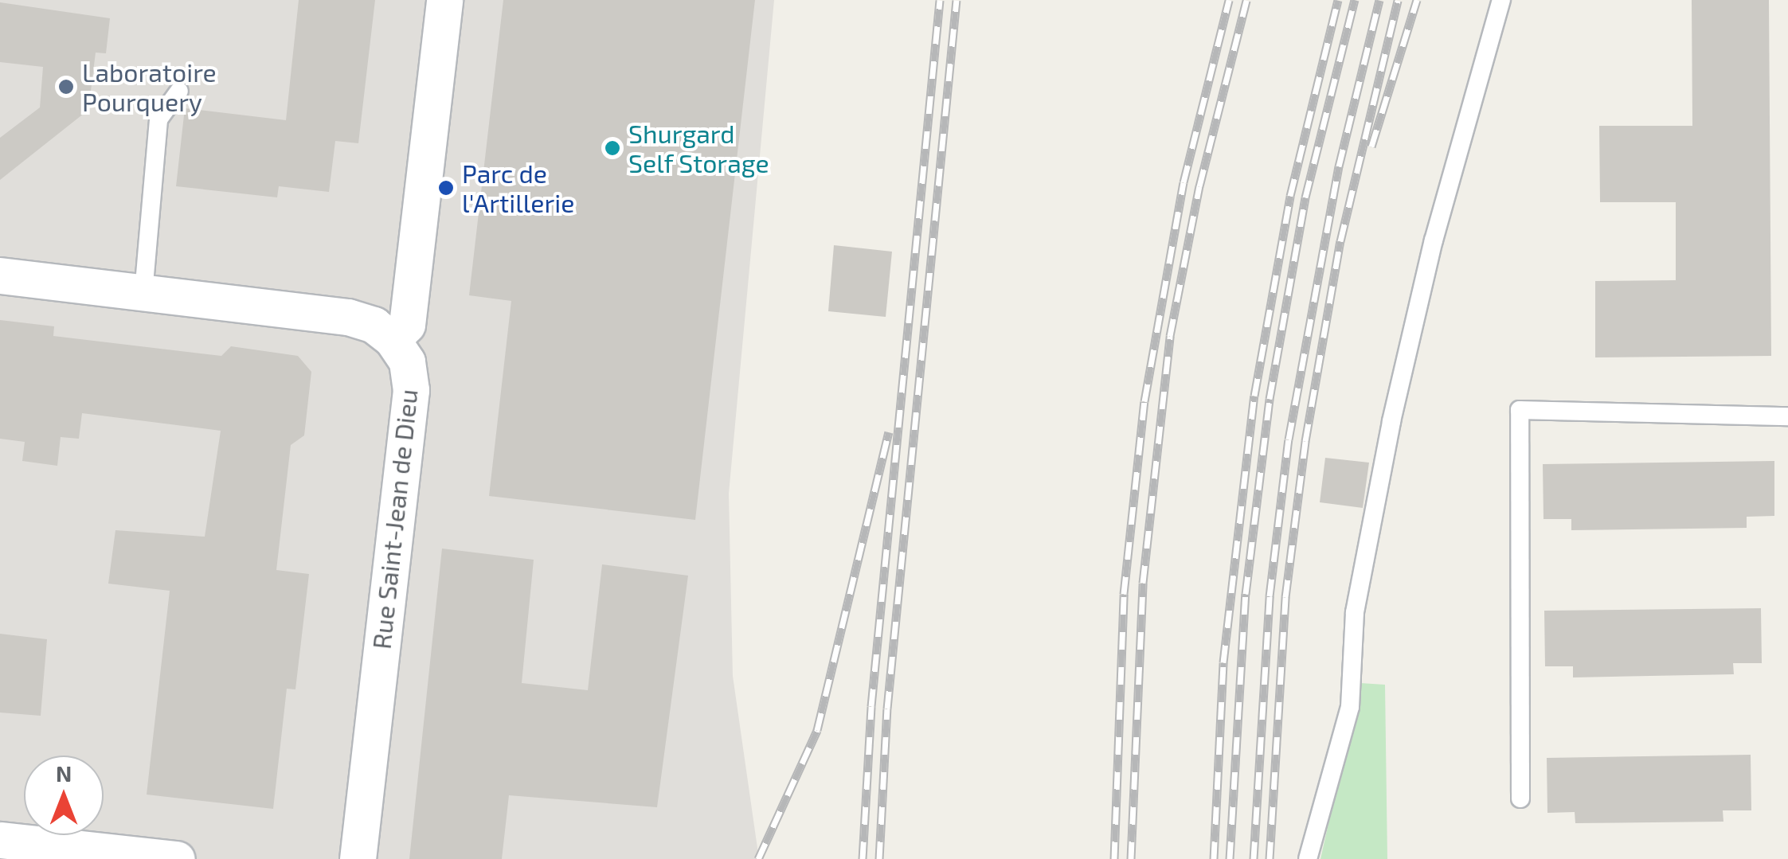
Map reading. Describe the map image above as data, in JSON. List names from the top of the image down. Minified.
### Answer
{"streets":{"street":["Rue Saint-Jean de Dieu"]},"places":["Laboratoire Pourquery","Shurgard Self Storage","Parc de l'Artillerie"],"north":"top"}
